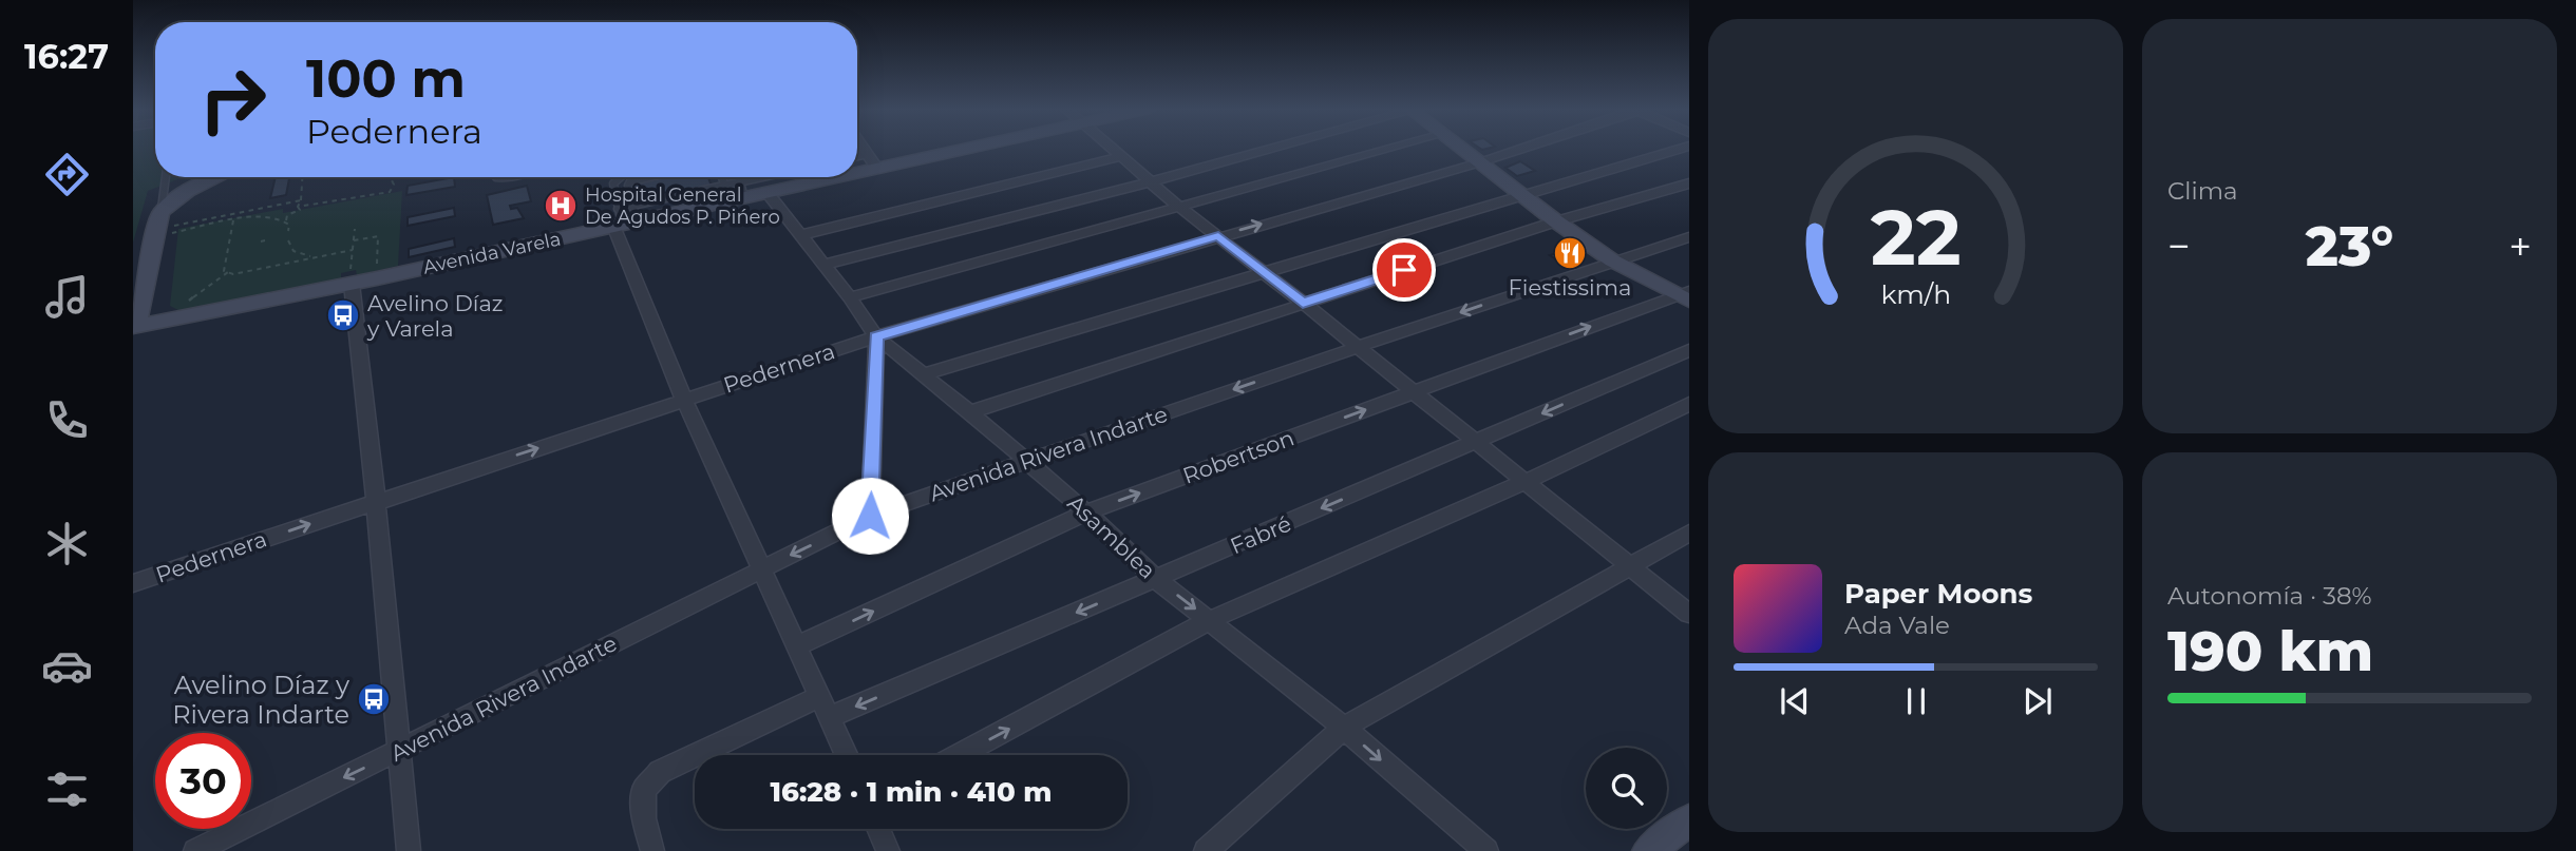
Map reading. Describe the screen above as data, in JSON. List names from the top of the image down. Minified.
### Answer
{"streets":{"main road":["Avenida Varela"],"street":["Pedernera","Avenida Rivera Indarte","Robertson","Fabré","Asamblea"]},"crossings":[["Avenida Varela","Asamblea"],["Pedernera","Asamblea"],["Avenida Rivera Indarte","Asamblea"],["Robertson","Asamblea"],["Fabré","Asamblea"]],"places":{"hospital":["Hospital General De Agudos P. Pińero"],"restaurant":["Fiestissima"],"bus stop":["Avelino Díaz y Varela","Avelino Díaz y Rivera Indarte"]},"page":{"tabs":"16:27","tile":["Clima",["Autonomía · 38%","190 km"]],"turn":["100 m","Pedernera"],"heat":["−","23°","+"],"song":["Paper Moons","Ada Vale"],"limit":"30","trip":"16:28 · 1 min · 410 m","gauge":["22","km/h"]}}
